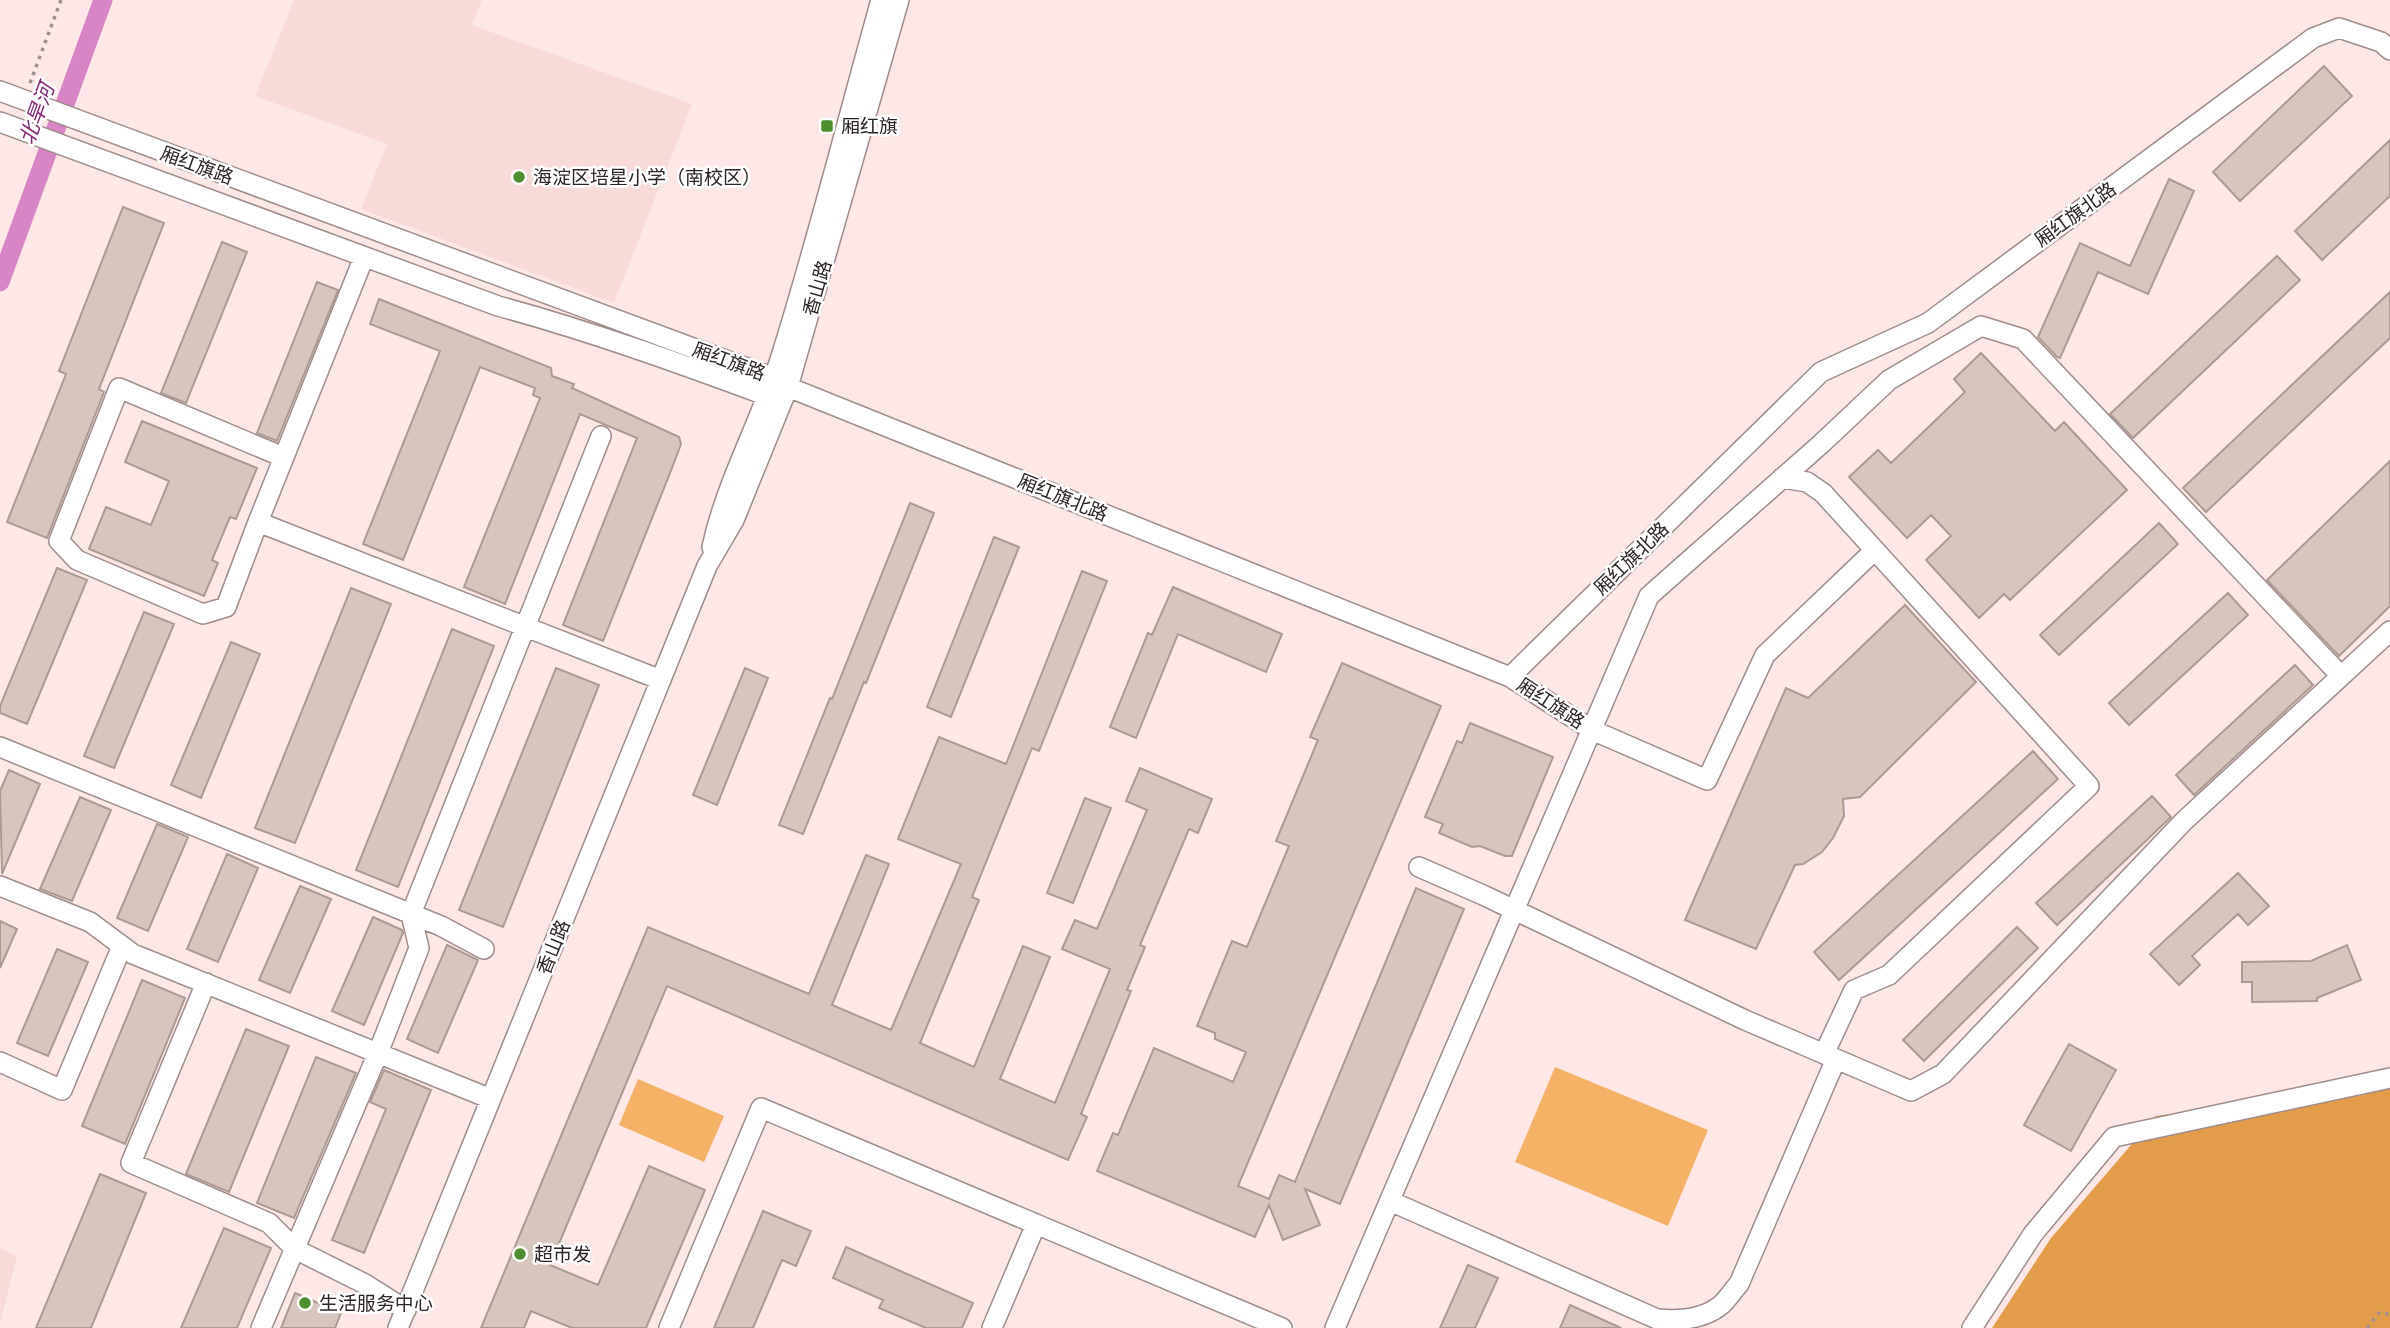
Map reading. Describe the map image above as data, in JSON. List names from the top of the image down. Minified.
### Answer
{"streets":{"street":["厢红旗路","厢红旗北路","香山路"]},"crossings":[["厢红旗路","厢红旗北路"],["厢红旗路","香山路"],["厢红旗北路","香山路"]],"water":["北旱河"],"places":{"transit":["厢红旗"],"other":["海淀区培星小学（南校区）","超市发","生活服务中心"]}}
